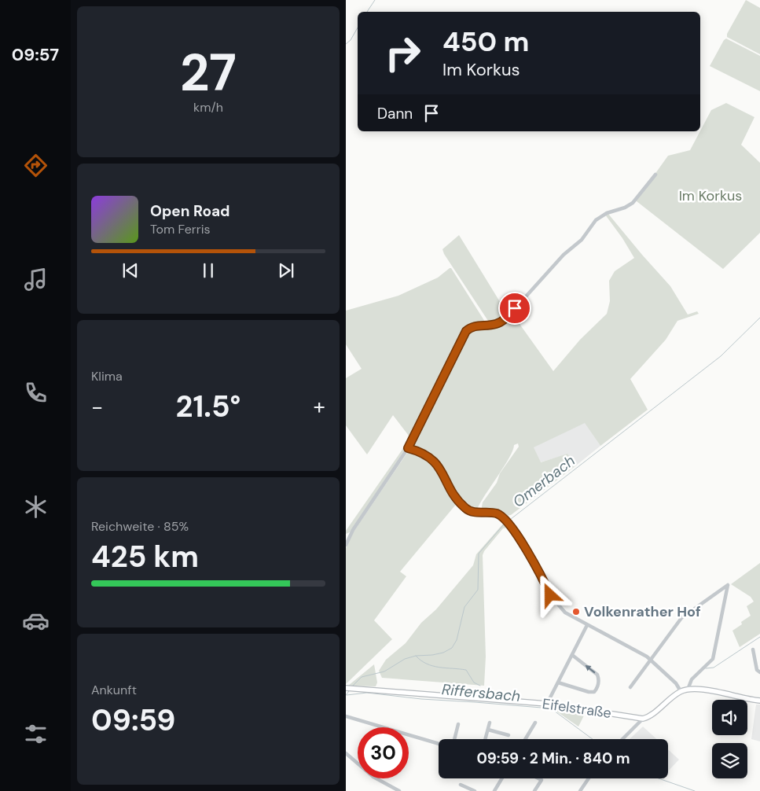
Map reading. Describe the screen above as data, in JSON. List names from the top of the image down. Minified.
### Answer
{"streets":{"main road":["Eifelstraße"]},"water":["Omerbach","Riffersbach"],"parks":["Im Korkus"],"places":["Volkenrather Hof"],"page":{"tabs":"09:57","tile":[["27","km/h"],"Klima",["Reichweite · 85%","425 km"],["Ankunft","09:59"]],"turn":["450 m","Im Korkus"],"then":"Dann","song":["Open Road","Tom Ferris"],"heat":["−","21.5°","+"],"limit":"30","trip":"09:59 · 2 Min. · 840 m"}}
